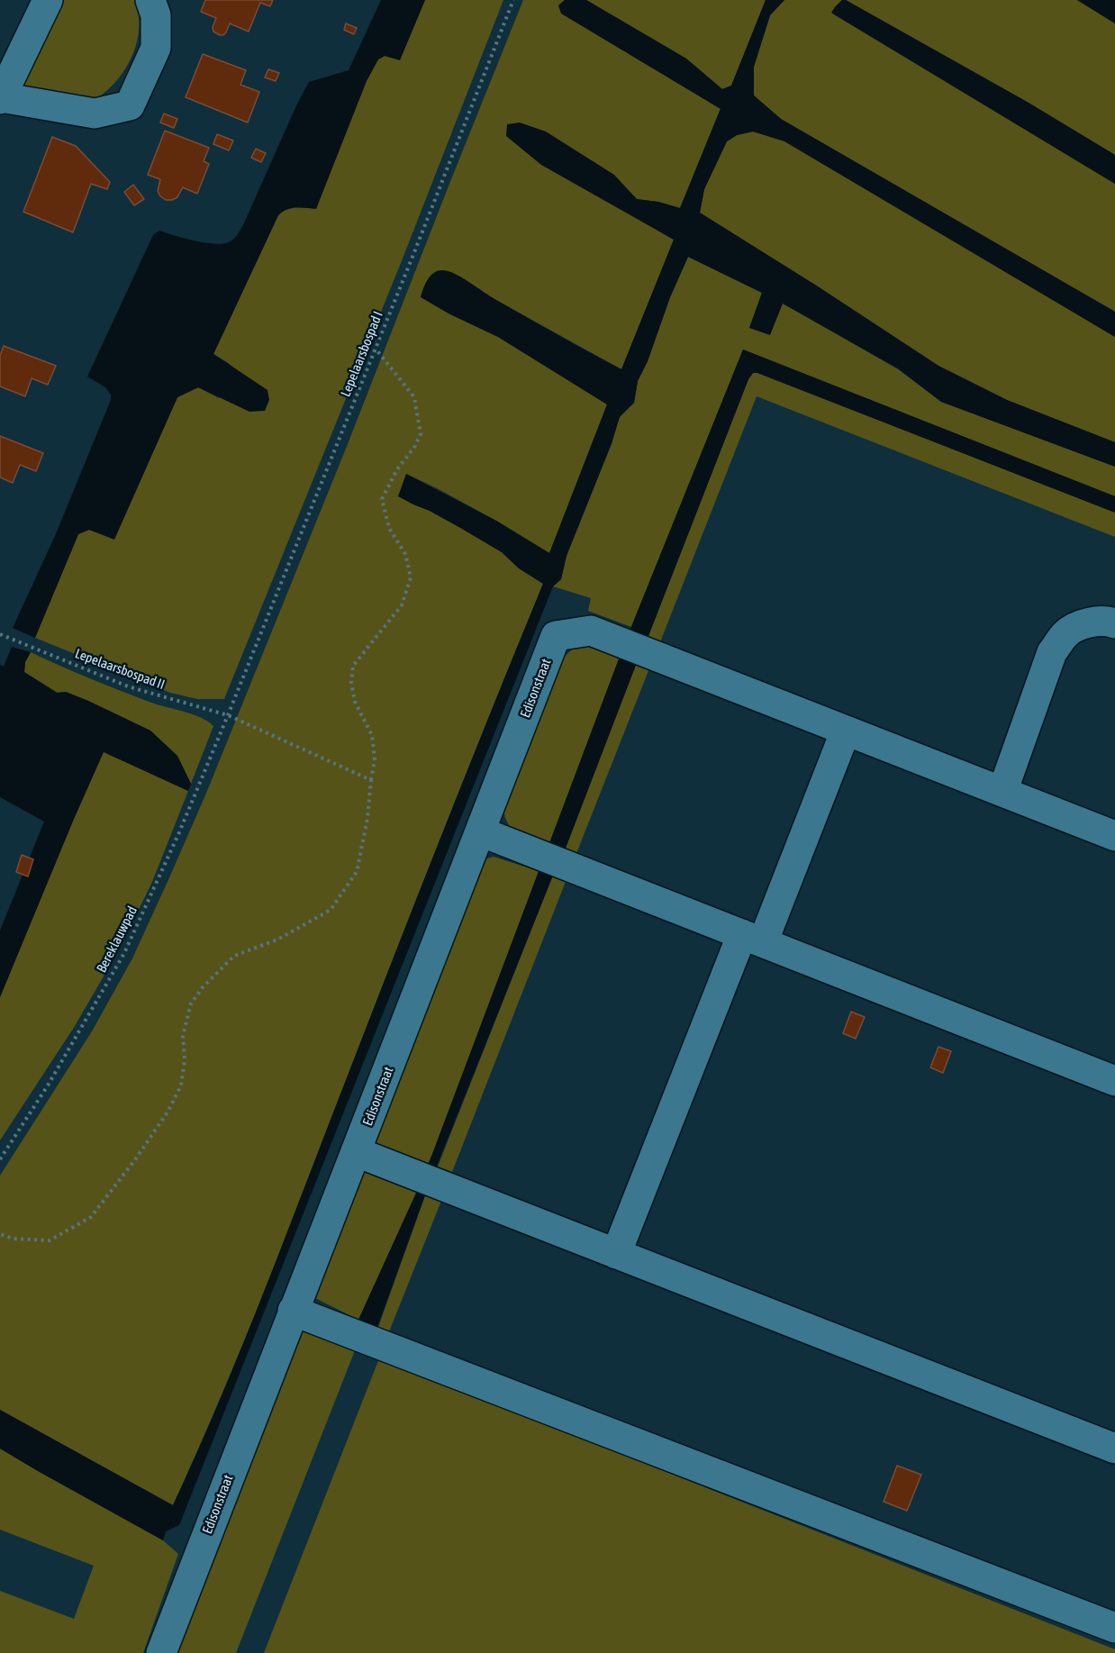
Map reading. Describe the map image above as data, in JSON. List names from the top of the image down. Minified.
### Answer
{"streets":{"street":["Edisonstraat"],"path":["Lepelaarsbospad I","Lepelaarsbospad II","Bereklauwpad"]},"crossings":[["Lepelaarsbospad I","Lepelaarsbospad II"],["Lepelaarsbospad I","Bereklauwpad"],["Lepelaarsbospad II","Bereklauwpad"]]}
